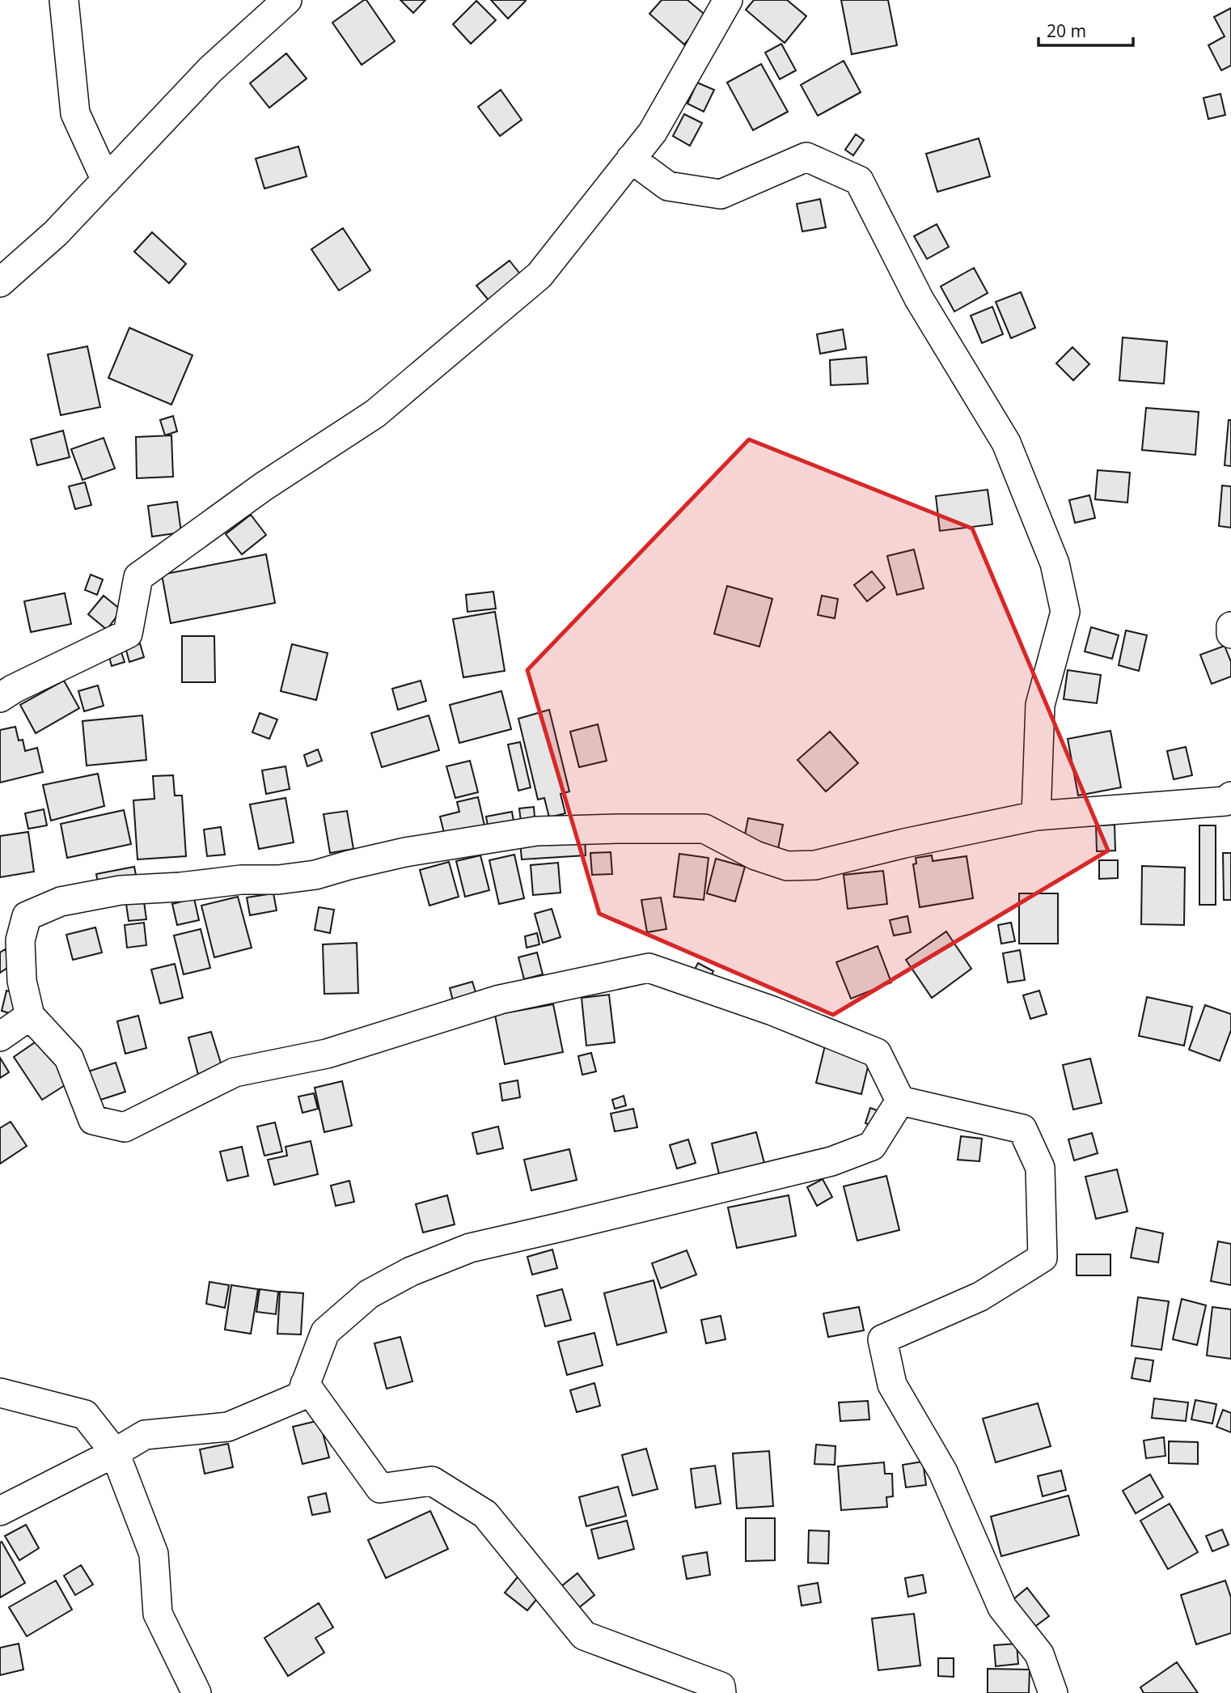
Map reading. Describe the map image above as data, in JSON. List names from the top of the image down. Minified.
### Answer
{"scale_bar":"20 m"}
